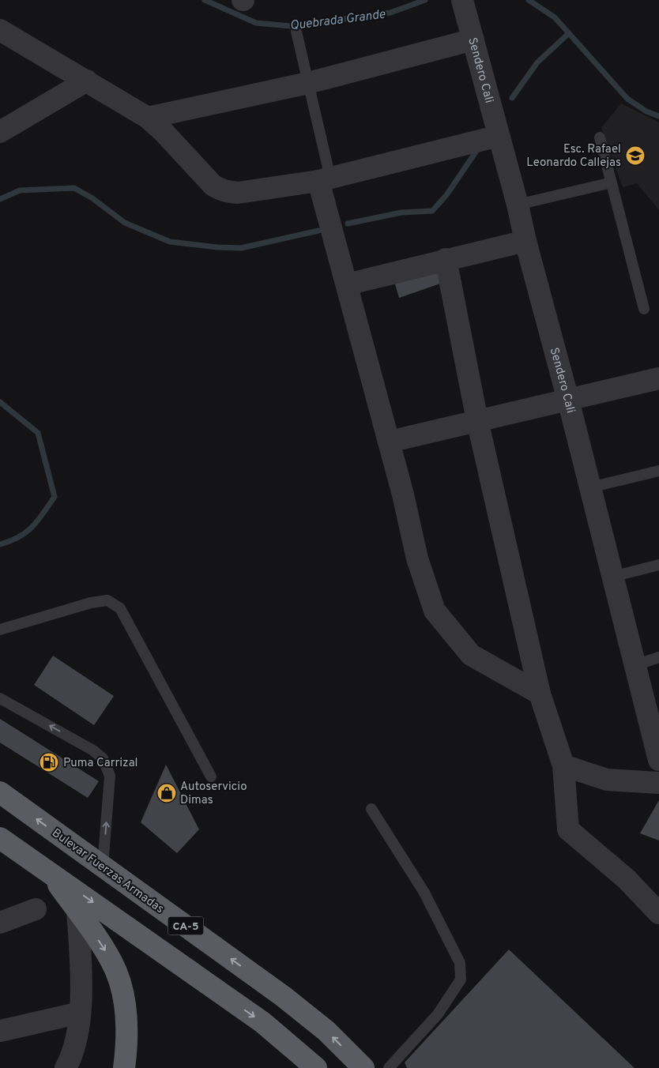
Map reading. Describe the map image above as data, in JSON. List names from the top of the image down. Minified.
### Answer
{"streets":{"highway":["Bulevar Fuerzas Armadas","CA-5"],"street":["Sendero Cali"]},"water":["Quebrada Grande"],"places":{"school or university":["Esc. Rafael Leonardo Callejas"],"fuel station":["Puma Carrizal"],"shop":["Autoservicio Dimas"]}}
